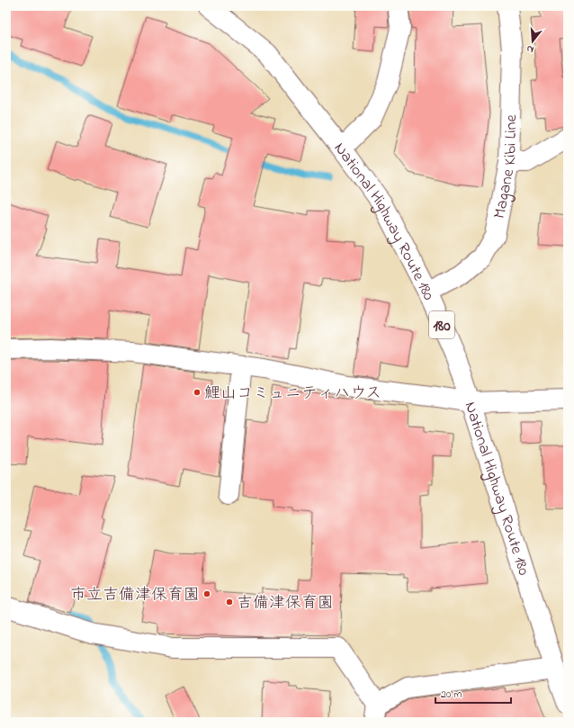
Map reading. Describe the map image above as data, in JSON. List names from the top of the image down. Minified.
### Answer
{"streets":{"main road":["Magane Kibi Line","National Highway Route 180","180"]},"crossings":[["Magane Kibi Line","National Highway Route 180"]],"places":["鯉山コミュニティハウス","市立吉備津保育園","吉備津保育園"],"scale_bar":"20 m","north":"bottom"}
